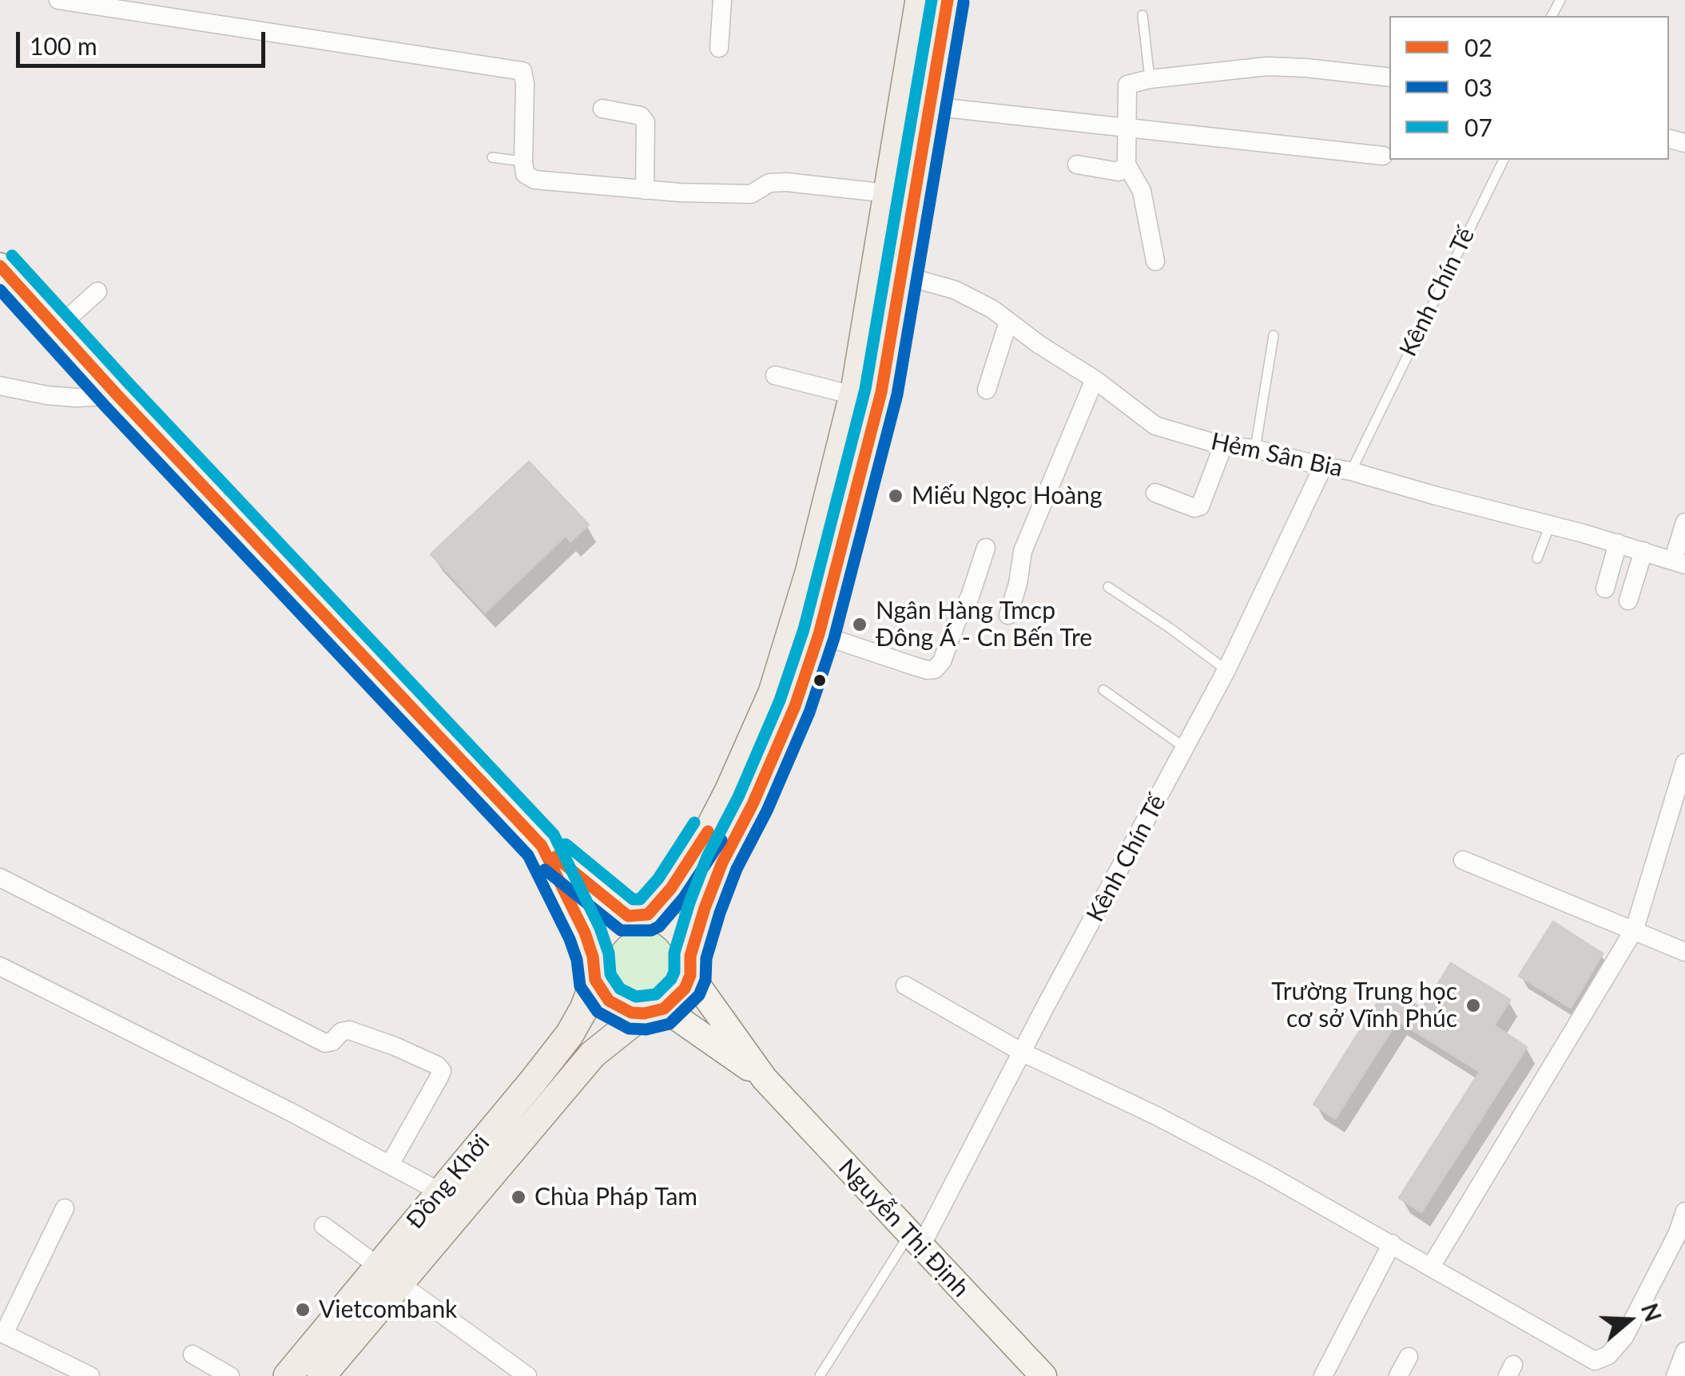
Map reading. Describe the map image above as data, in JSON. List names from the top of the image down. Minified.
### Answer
{"streets":{"main road":["Đồng Khởi","Nguyễn Thị Định"],"street":["Kênh Chín Tế","Hẻm Sân Bia"]},"crossings":[["Kênh Chín Tế","Hẻm Sân Bia"],["Kênh Chín Tế","Nguyễn Thị Định"],["Đồng Khởi","Nguyễn Thị Định"]],"places":["Miếu Ngọc Hoàng","Ngân Hàng Tmcp Đông Á - Cn Bến Tre","Trường Trung học cơ sở Vĩnh Phúc","Chùa Pháp Tam","Vietcombank"],"lines":["transit line 02","transit line 07","transit line 03"],"legend":["02","03","07"],"scale_bar":"100 m","north":"right"}
